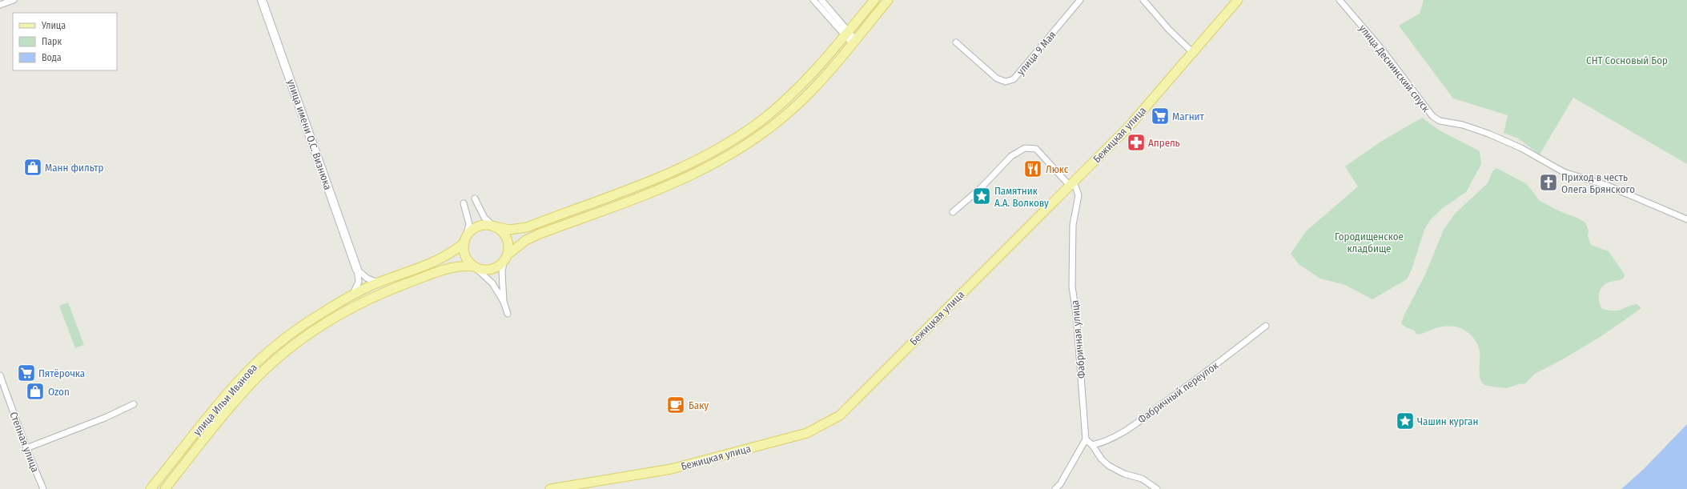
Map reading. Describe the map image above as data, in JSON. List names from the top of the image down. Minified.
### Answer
{"streets":{"main road":["Бежицкая улица","улица Ильи Иванова"],"street":["улица 9 Мая","улица Деснинский спуск","улица имени О.С. Визнюка","Фабричная улица","Фабричный переулок","Степная улица"]},"crossings":[["Бежицкая улица","Фабричная улица"]],"parks":["СНТ Сосновый Бор","Городищенское кладбище"],"places":{"supermarket":["Магнит","Пятёрочка"],"pharmacy":["Апрель"],"shop":["Манн фильтр","Ozon"],"restaurant":["Люкс"],"church":["Приход в честь Олега Брянского"],"place":["Памятник А.А. Волкову","Чашин курган"],"cafe":["Баку"]},"legend":["Улица","Парк","Вода"]}
